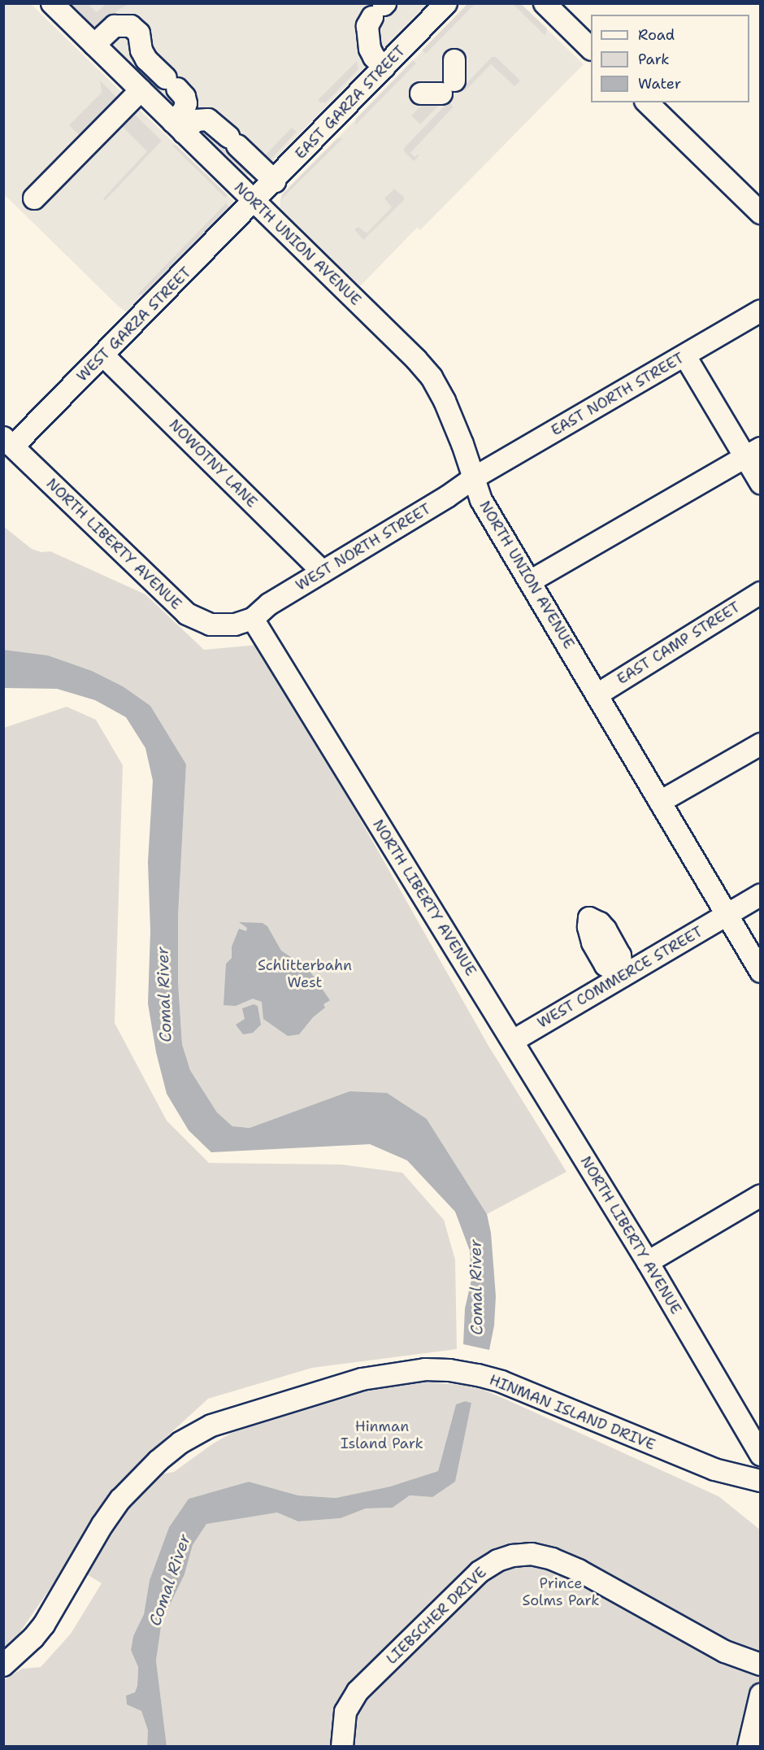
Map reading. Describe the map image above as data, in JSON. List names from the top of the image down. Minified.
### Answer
{"streets":{"street":["EAST GARZA STREET","NORTH UNION AVENUE","WEST GARZA STREET","EAST NORTH STREET","NOWOTNY LANE","NORTH LIBERTY AVENUE","WEST NORTH STREET","EAST CAMP STREET","WEST COMMERCE STREET","HINMAN ISLAND DRIVE","LIEBSCHER DRIVE"]},"crossings":[["EAST GARZA STREET","NORTH UNION AVENUE"],["EAST GARZA STREET","WEST GARZA STREET"],["NORTH UNION AVENUE","WEST GARZA STREET"],["NORTH UNION AVENUE","EAST NORTH STREET"],["NORTH UNION AVENUE","WEST NORTH STREET"],["NORTH UNION AVENUE","EAST CAMP STREET"],["NORTH UNION AVENUE","WEST COMMERCE STREET"],["WEST GARZA STREET","NOWOTNY LANE"],["WEST GARZA STREET","NORTH LIBERTY AVENUE"],["EAST NORTH STREET","WEST NORTH STREET"],["NOWOTNY LANE","WEST NORTH STREET"],["NORTH LIBERTY AVENUE","WEST NORTH STREET"],["NORTH LIBERTY AVENUE","WEST COMMERCE STREET"]],"water":["Comal River"],"parks":["Schlitterbahn West","Hinman Island Park","Prince Solms Park"],"legend":["Road","Park","Water"]}
